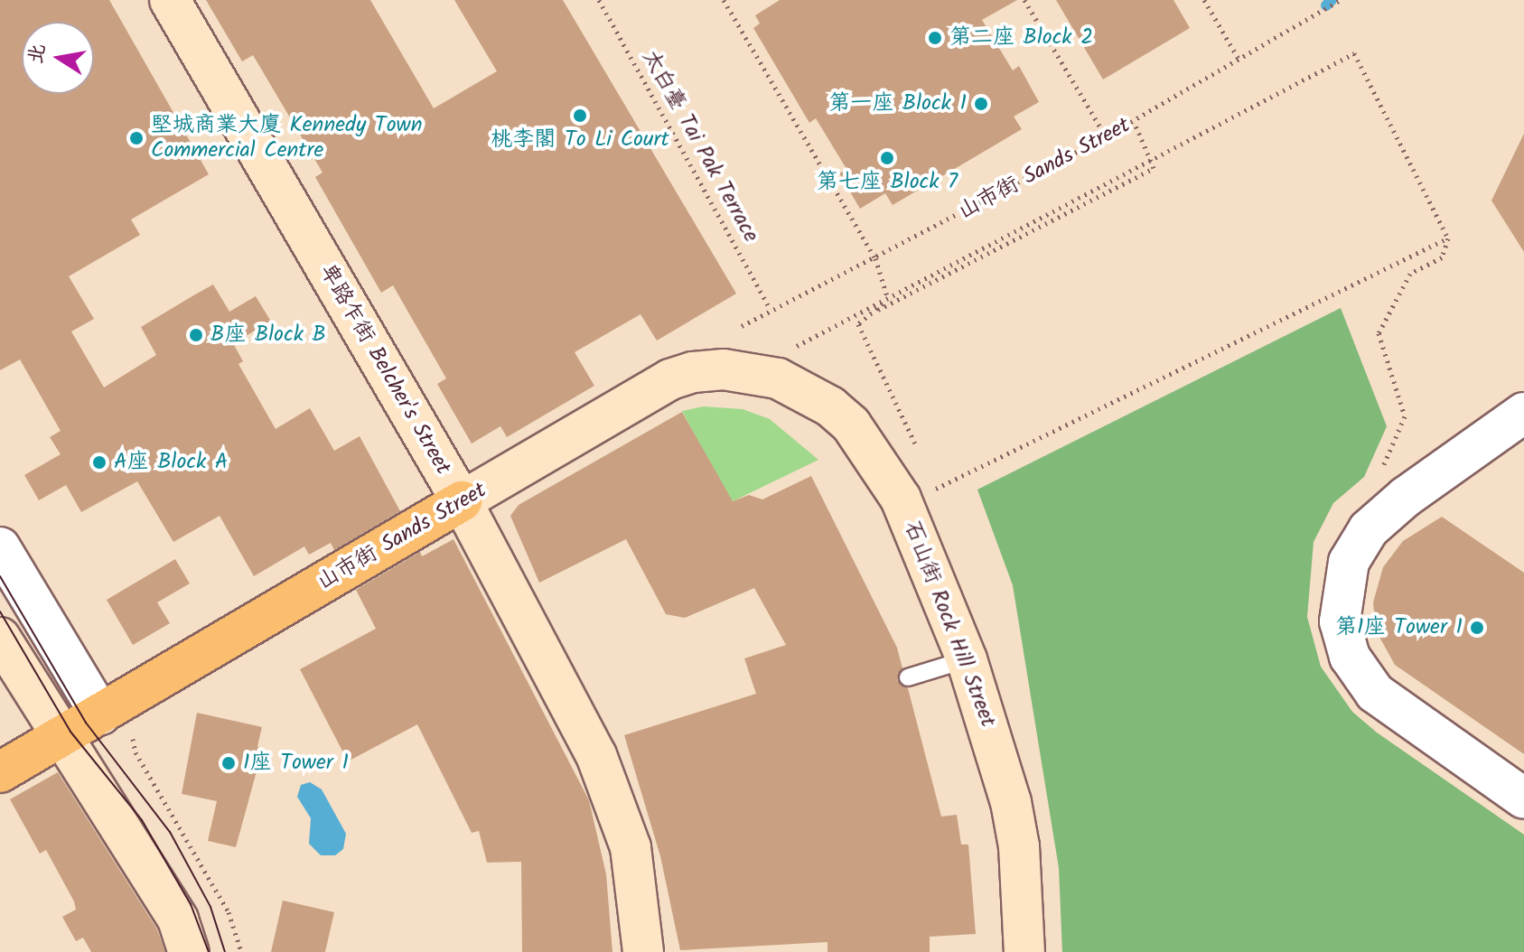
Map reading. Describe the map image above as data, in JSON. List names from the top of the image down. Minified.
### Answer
{"streets":{"main road":["山市街 Sands Street","卑路乍街 Belcher's Street","石山街 Rock Hill Street"],"path":["太白臺 Tai Pak Terrace"]},"crossings":[["太白臺 Tai Pak Terrace","山市街 Sands Street"],["山市街 Sands Street","卑路乍街 Belcher's Street"],["山市街 Sands Street","石山街 Rock Hill Street"]],"places":["第二座 Block 2","第一座 Block 1","桃李閣 To Li Court","堅城商業大廈 Kennedy Town Commercial Centre","第七座 Block 7","B座 Block B","A座 Block A","第1座 Tower 1","1座 Tower 1"],"north":"left"}
